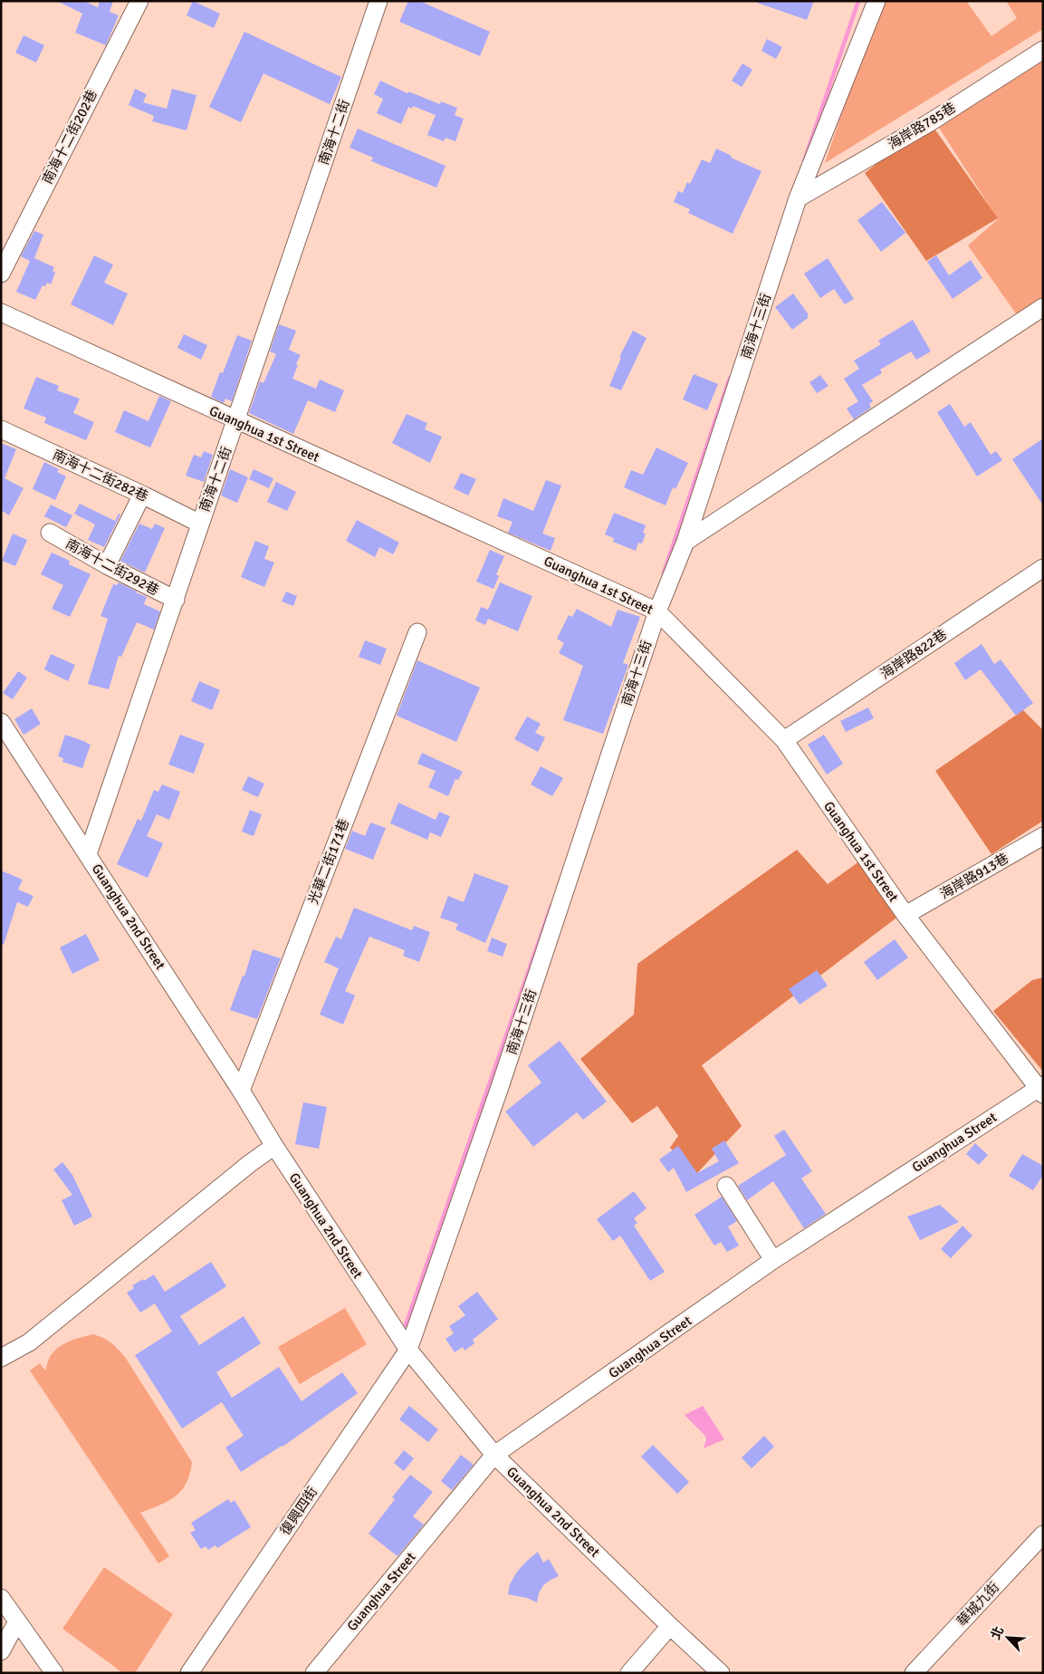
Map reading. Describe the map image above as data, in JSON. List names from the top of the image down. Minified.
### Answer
{"streets":{"street":["海岸路785巷","南海十二街","南海十二街202巷","南海十三街","Guanghua 1st Street","南海十二街282巷","南海十二街292巷","海岸路822巷","光華二街171巷","海岸路913巷","Guanghua 2nd Street","Guanghua Street","復興四街","華城九街"]},"crossings":[["海岸路785巷","南海十三街"],["南海十二街","Guanghua 1st Street"],["南海十二街","南海十二街282巷"],["南海十二街","南海十二街292巷"],["南海十二街","Guanghua 2nd Street"],["南海十三街","Guanghua 1st Street"],["南海十三街","Guanghua 2nd Street"],["南海十三街","復興四街"],["Guanghua 1st Street","海岸路822巷"],["Guanghua 1st Street","海岸路913巷"],["Guanghua 1st Street","Guanghua Street"],["光華二街171巷","Guanghua 2nd Street"],["Guanghua 2nd Street","Guanghua Street"],["Guanghua 2nd Street","復興四街"]],"north":"top left"}
